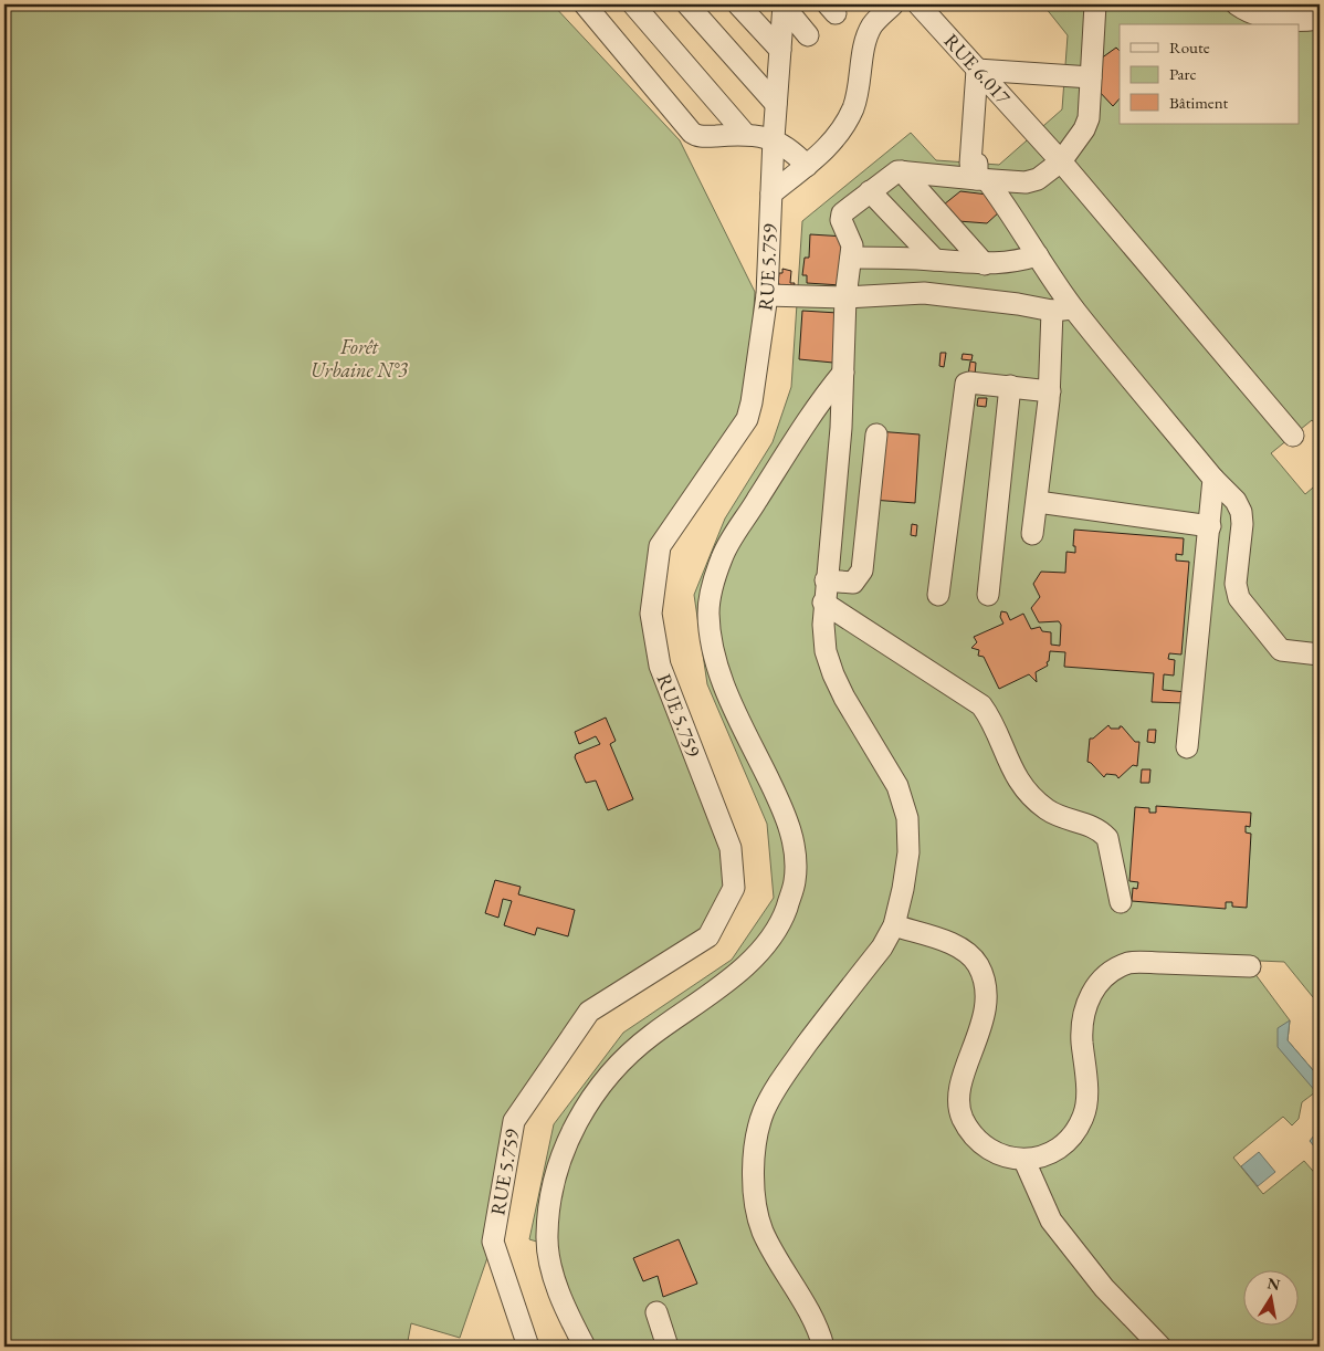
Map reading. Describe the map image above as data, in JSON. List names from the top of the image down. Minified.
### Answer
{"streets":{"lane":["RUE 6.017","RUE 5.759"]},"parks":["Forêt Urbaine N°3"],"legend":["Route","Parc","Bâtiment"],"north":"top"}
